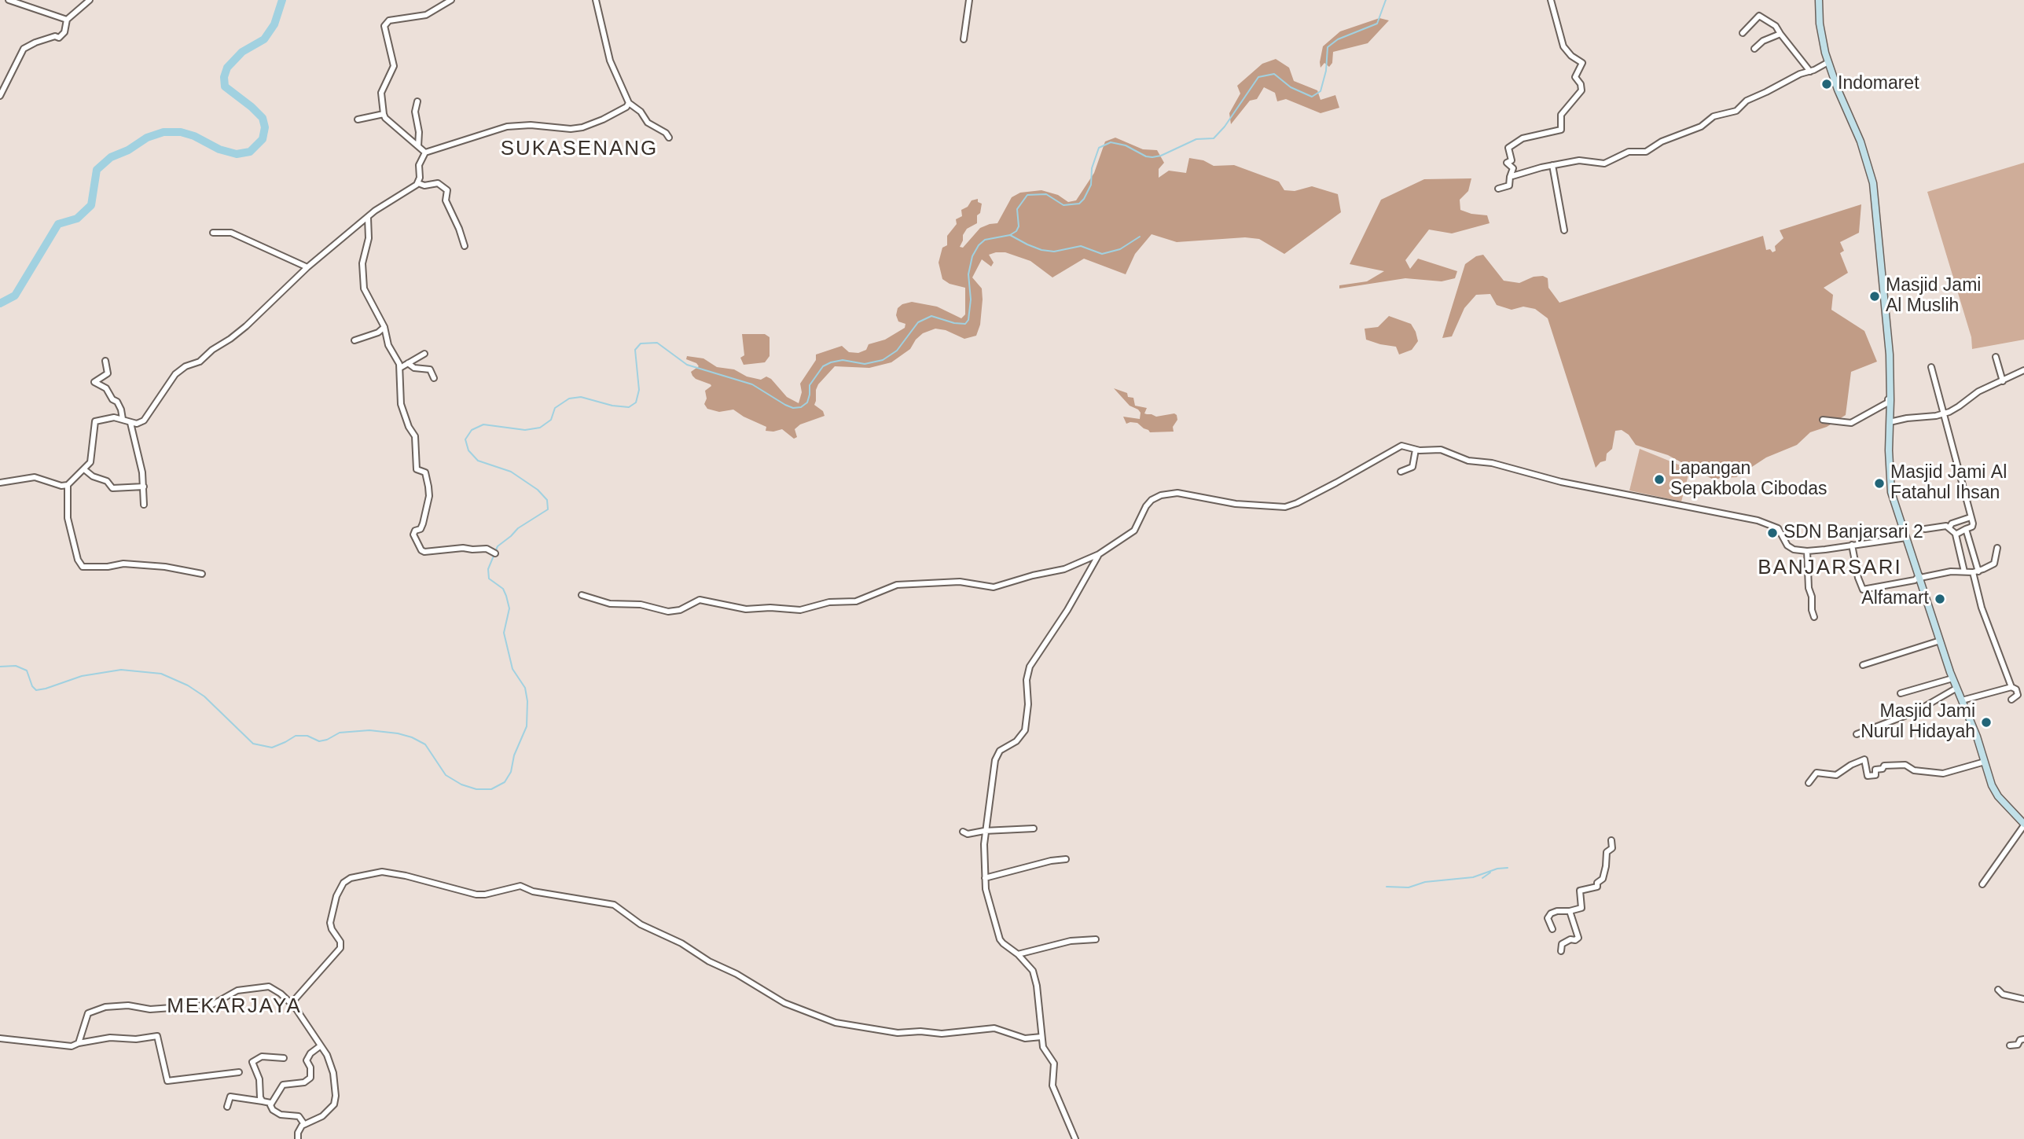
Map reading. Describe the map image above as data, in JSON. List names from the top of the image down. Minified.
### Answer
{"districts":["SUKASENANG","BANJARSARI","MEKARJAYA"],"places":["Indomaret","Masjid Jami Al Muslih","Lapangan Sepakbola Cibodas","Masjid Jami Al Fatahul Ihsan","SDN Banjarsari 2","Alfamart","Masjid Jami Nurul Hidayah"]}
